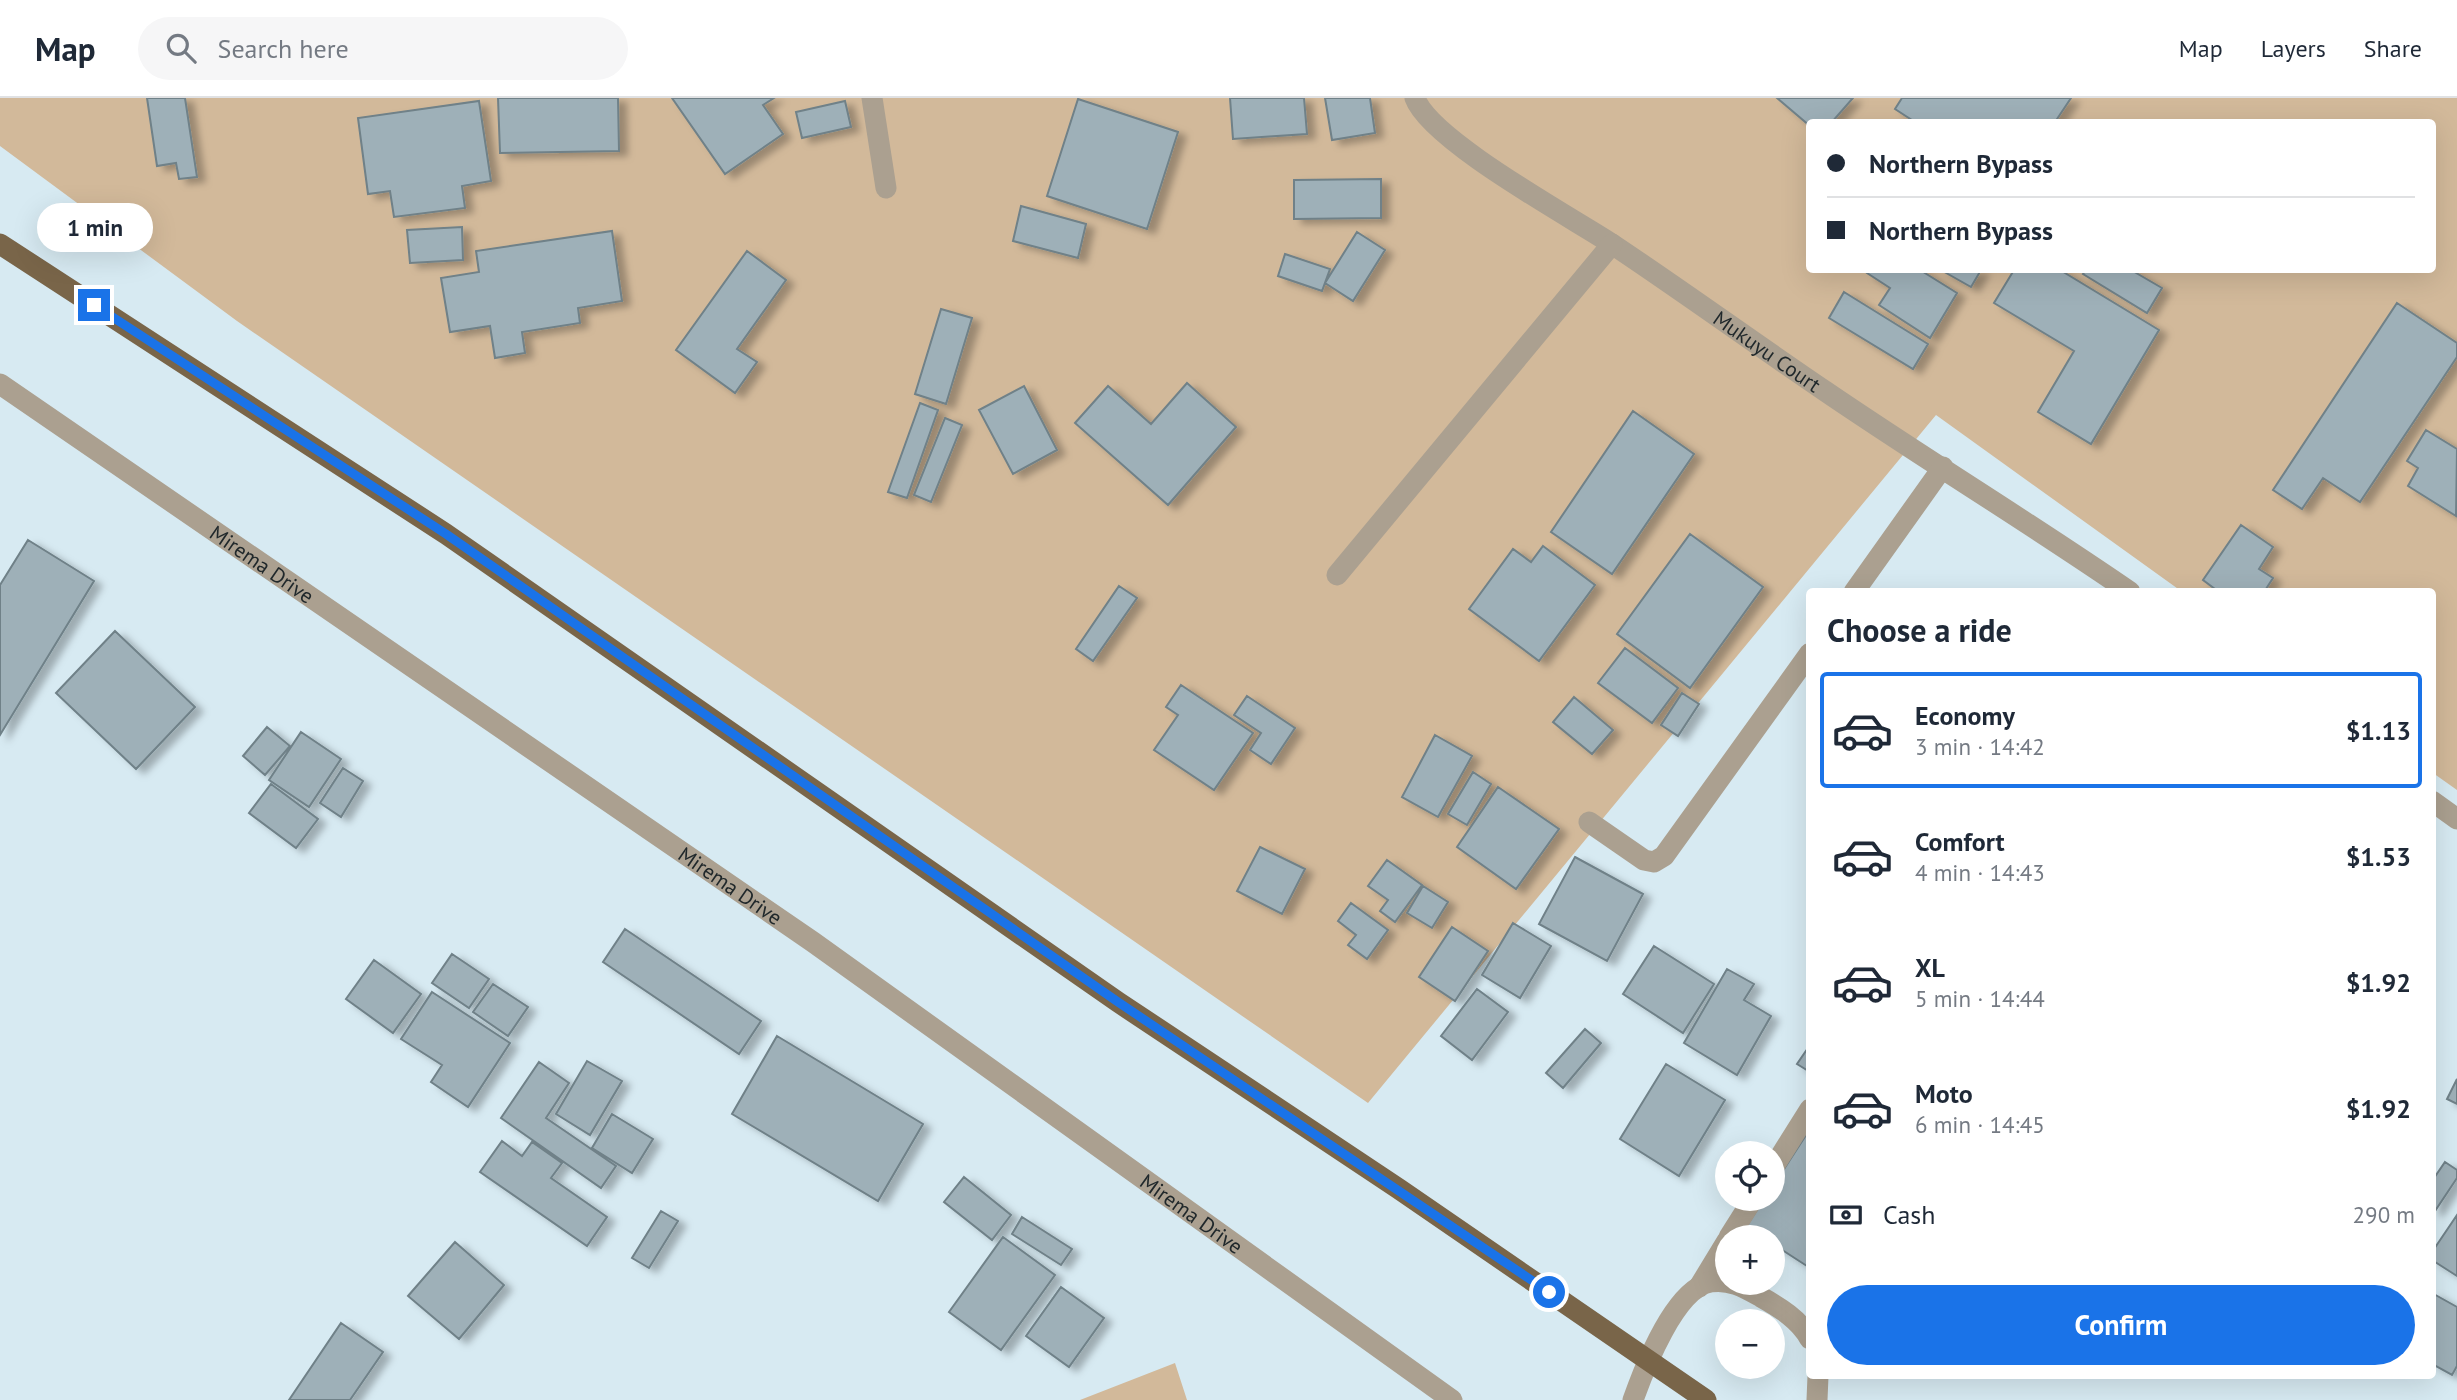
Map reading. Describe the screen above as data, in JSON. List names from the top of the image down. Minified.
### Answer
{"streets":{"street":["Mukuyu Court","Mirema Drive"]},"page":{"header":"Map","search":"Search here","nav":["Map","Layers","Share"],"banner":["Northern Bypass","Northern Bypass"],"bubble":"1 min","heading":"Choose a ride","list":[{"name":"Economy","note":"3 min · 14:42","value":"$1.13"},{"name":"Comfort","note":"4 min · 14:43","value":"$1.53"},{"name":"XL","note":"5 min · 14:44","value":"$1.92"},{"name":"Moto","note":"6 min · 14:45","value":"$1.92"}],"map_buttons":["+","−"],"pay":["Cash","290 m"],"buttons":"Confirm"}}
